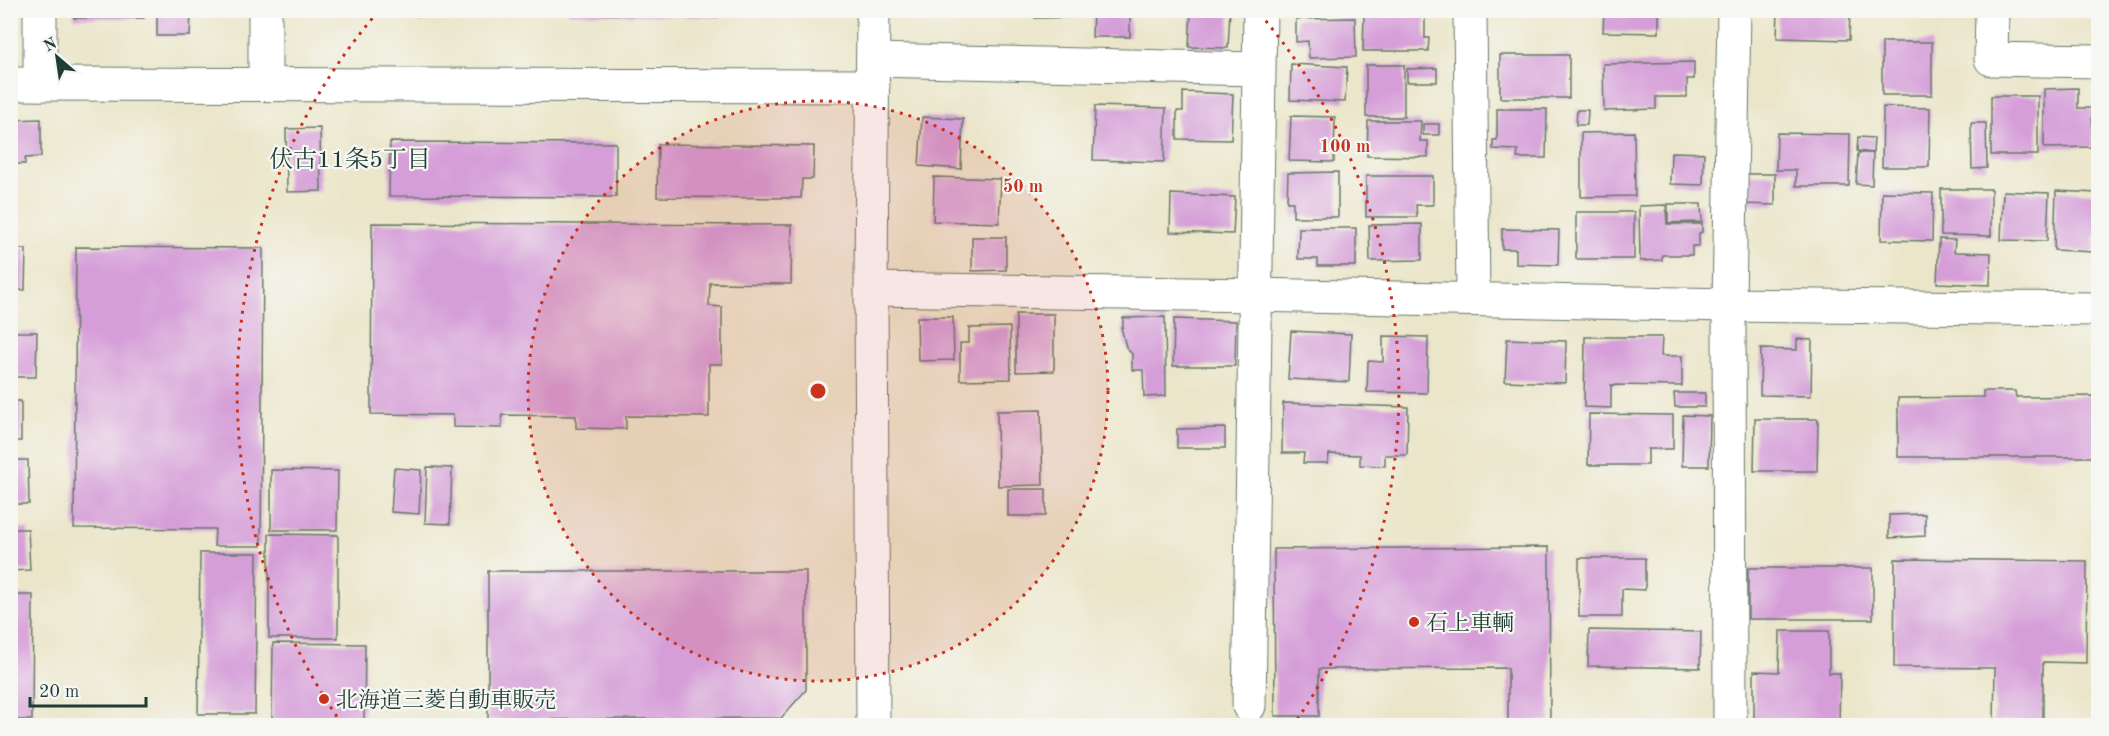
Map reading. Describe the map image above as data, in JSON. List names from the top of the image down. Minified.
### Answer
{"districts":["伏古11条5丁目"],"places":["石上車輌","北海道三菱自動車販売"],"scale_bar":"20 m","north":"top left","rings":["100 m","50 m"]}
